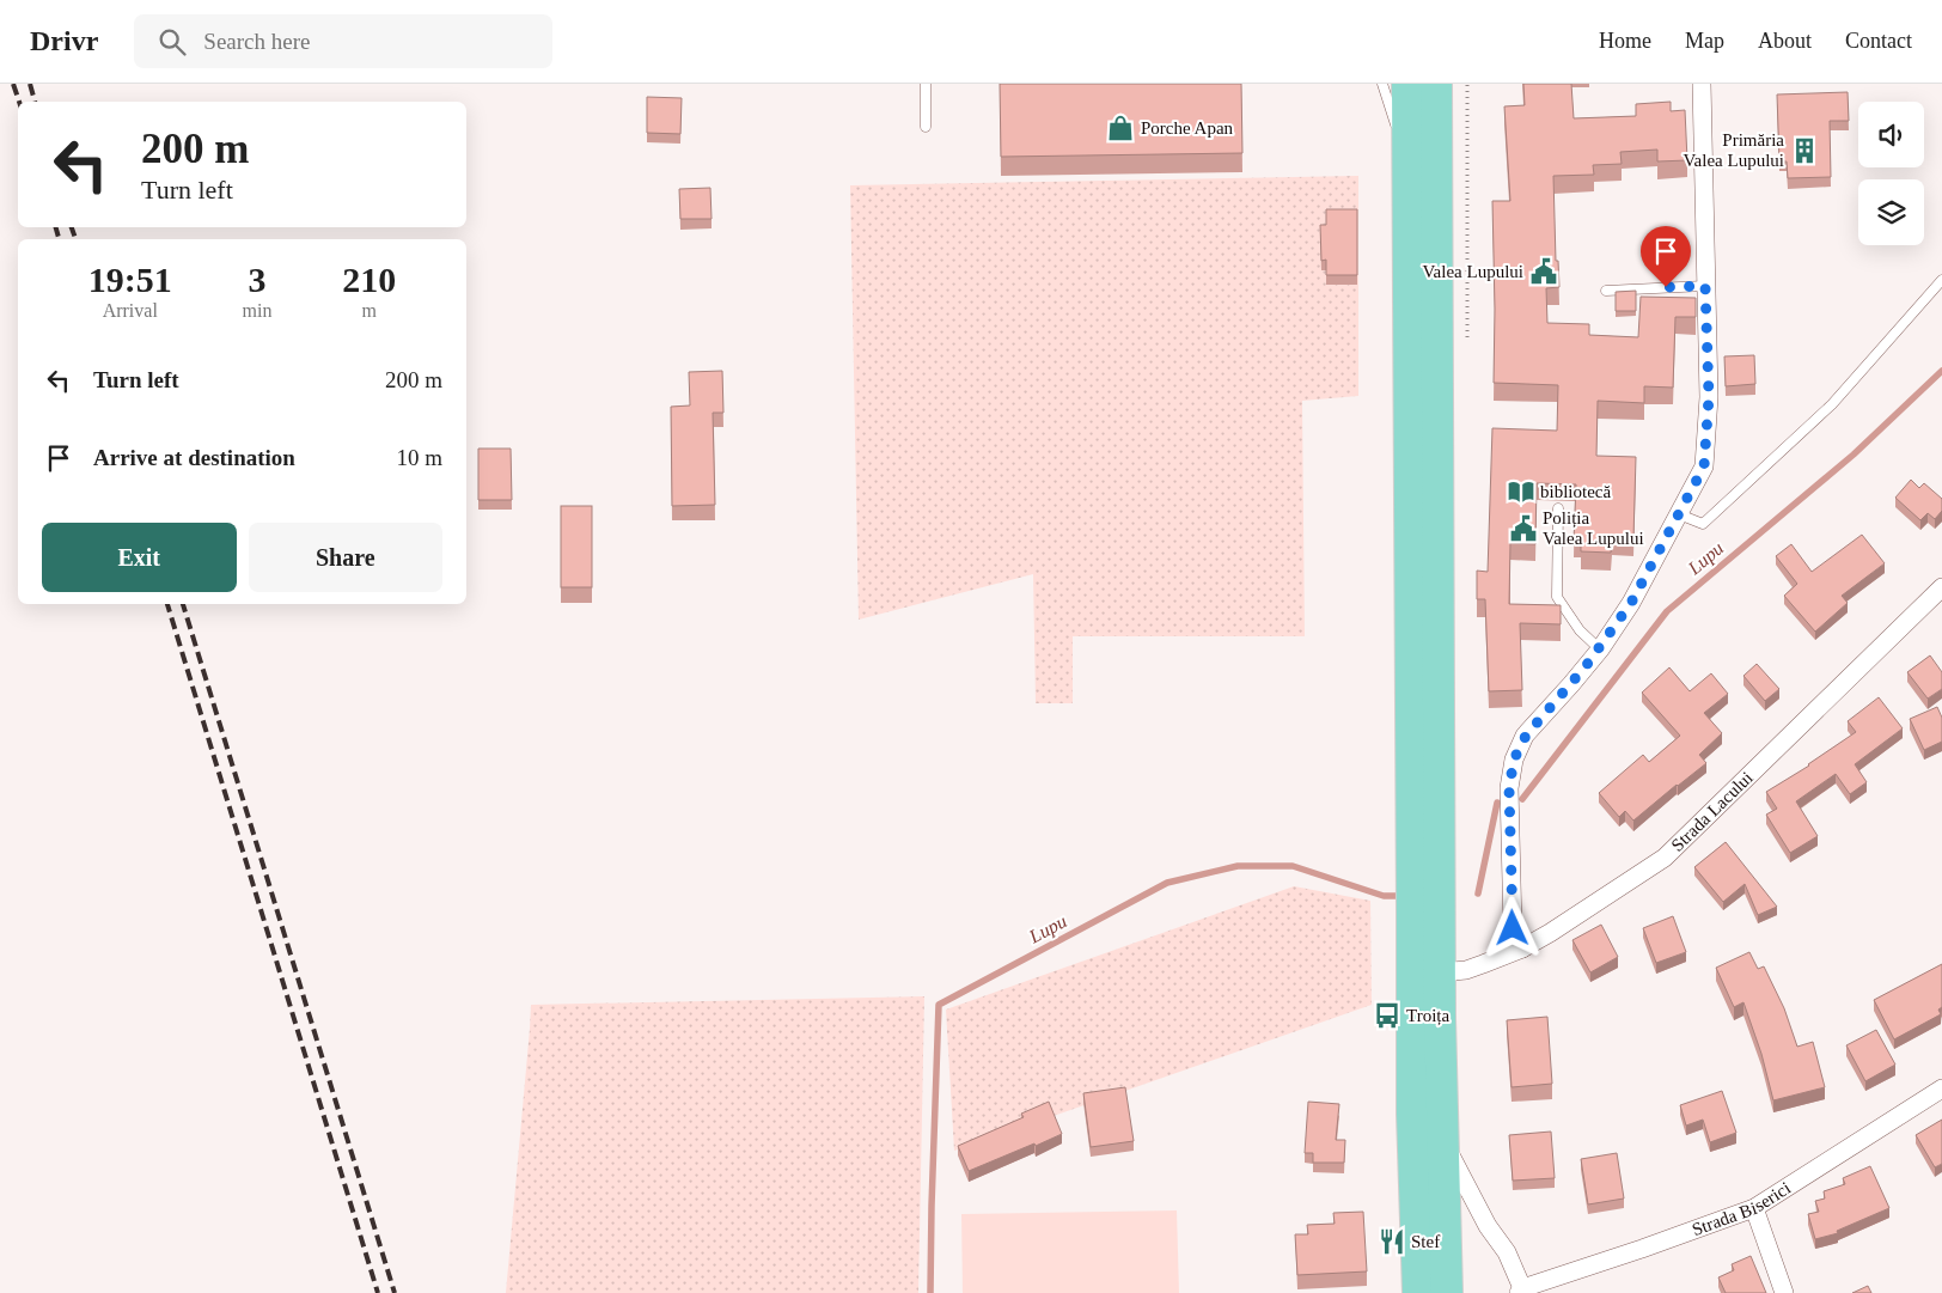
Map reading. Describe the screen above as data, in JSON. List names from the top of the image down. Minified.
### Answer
{"streets":{"street":["Strada Lacului","Strada Biserici"]},"water":["Lupu"],"places":{"shop":["Porche Apan"],"building":["Primăria Valea Lupului"],"public building":["Valea Lupului","Poliția Valea Lupului"],"library":["bibliotecă"],"bus stop":["Troița"],"restaurant":["Stef"]},"page":{"header":"Drivr","search":"Search here","nav":["Home","Map","About","Contact"],"turn":["200 m","Turn left"],"eta":["19:51","Arrival","3","min","210","m"],"list":[{"name":"Turn left","value":"200 m"},{"name":"Arrive at destination","value":"10 m"}],"buttons":["Exit","Share"]}}
